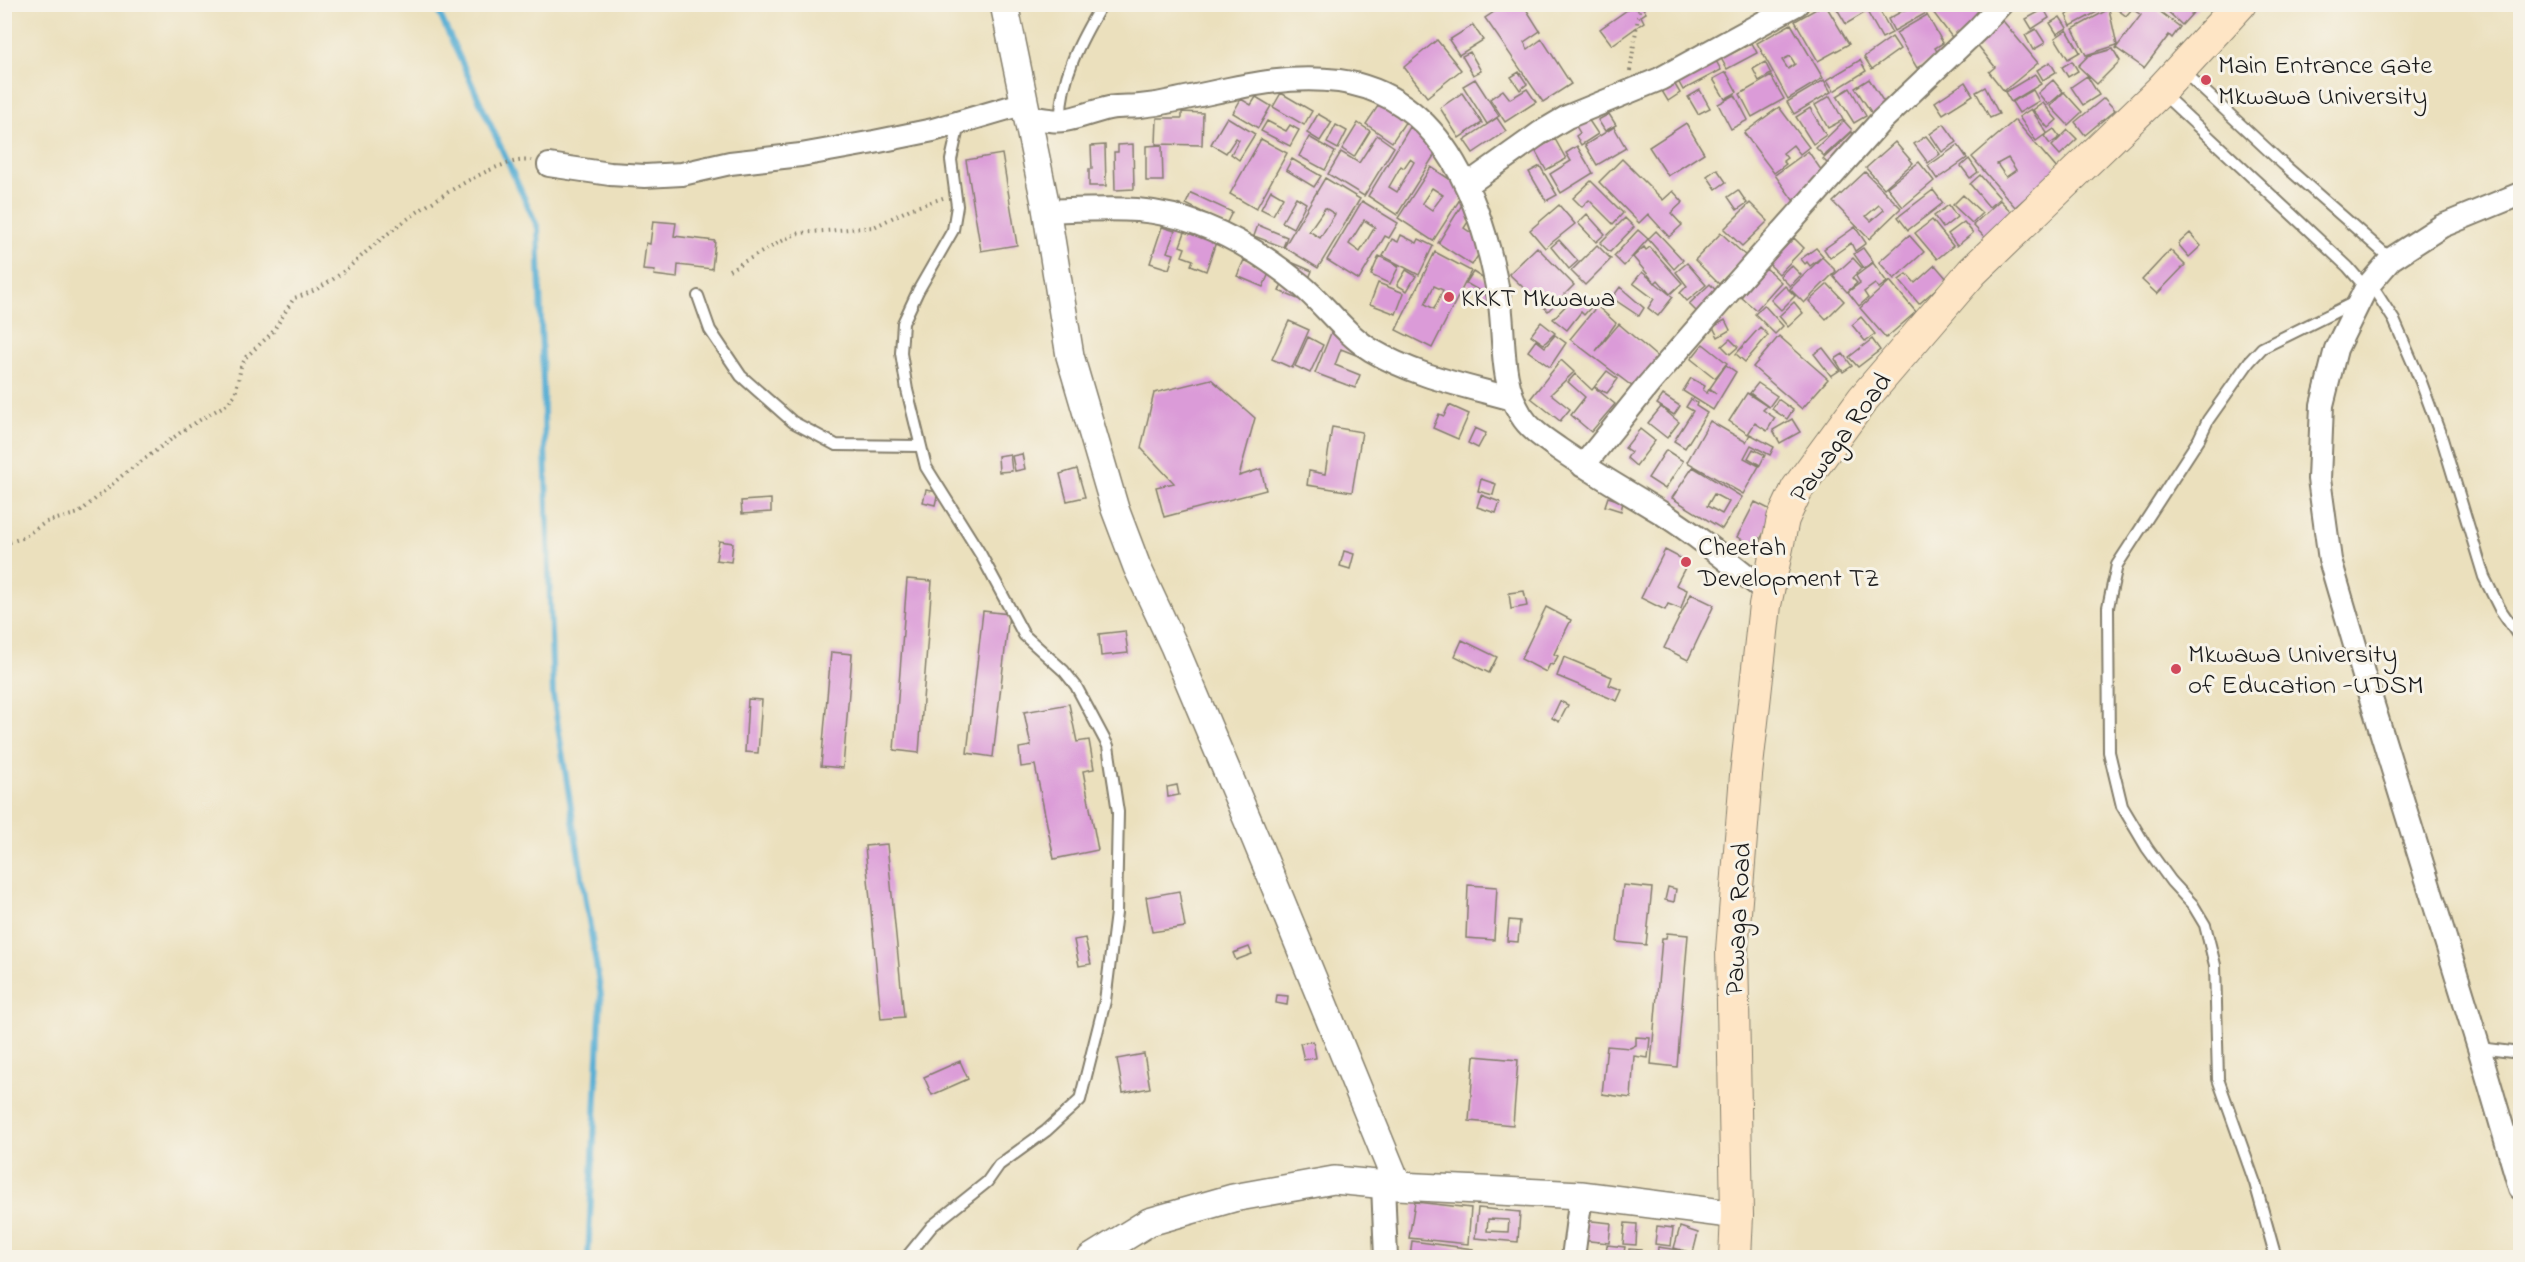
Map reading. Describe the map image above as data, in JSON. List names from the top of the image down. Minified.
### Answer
{"streets":{"main road":["Pawaga Road"]},"places":["Main Entrance Gate Mkwawa University","KKKT Mkwawa","Cheetah Development TZ","Mkwawa University of Education -UDSM"]}
